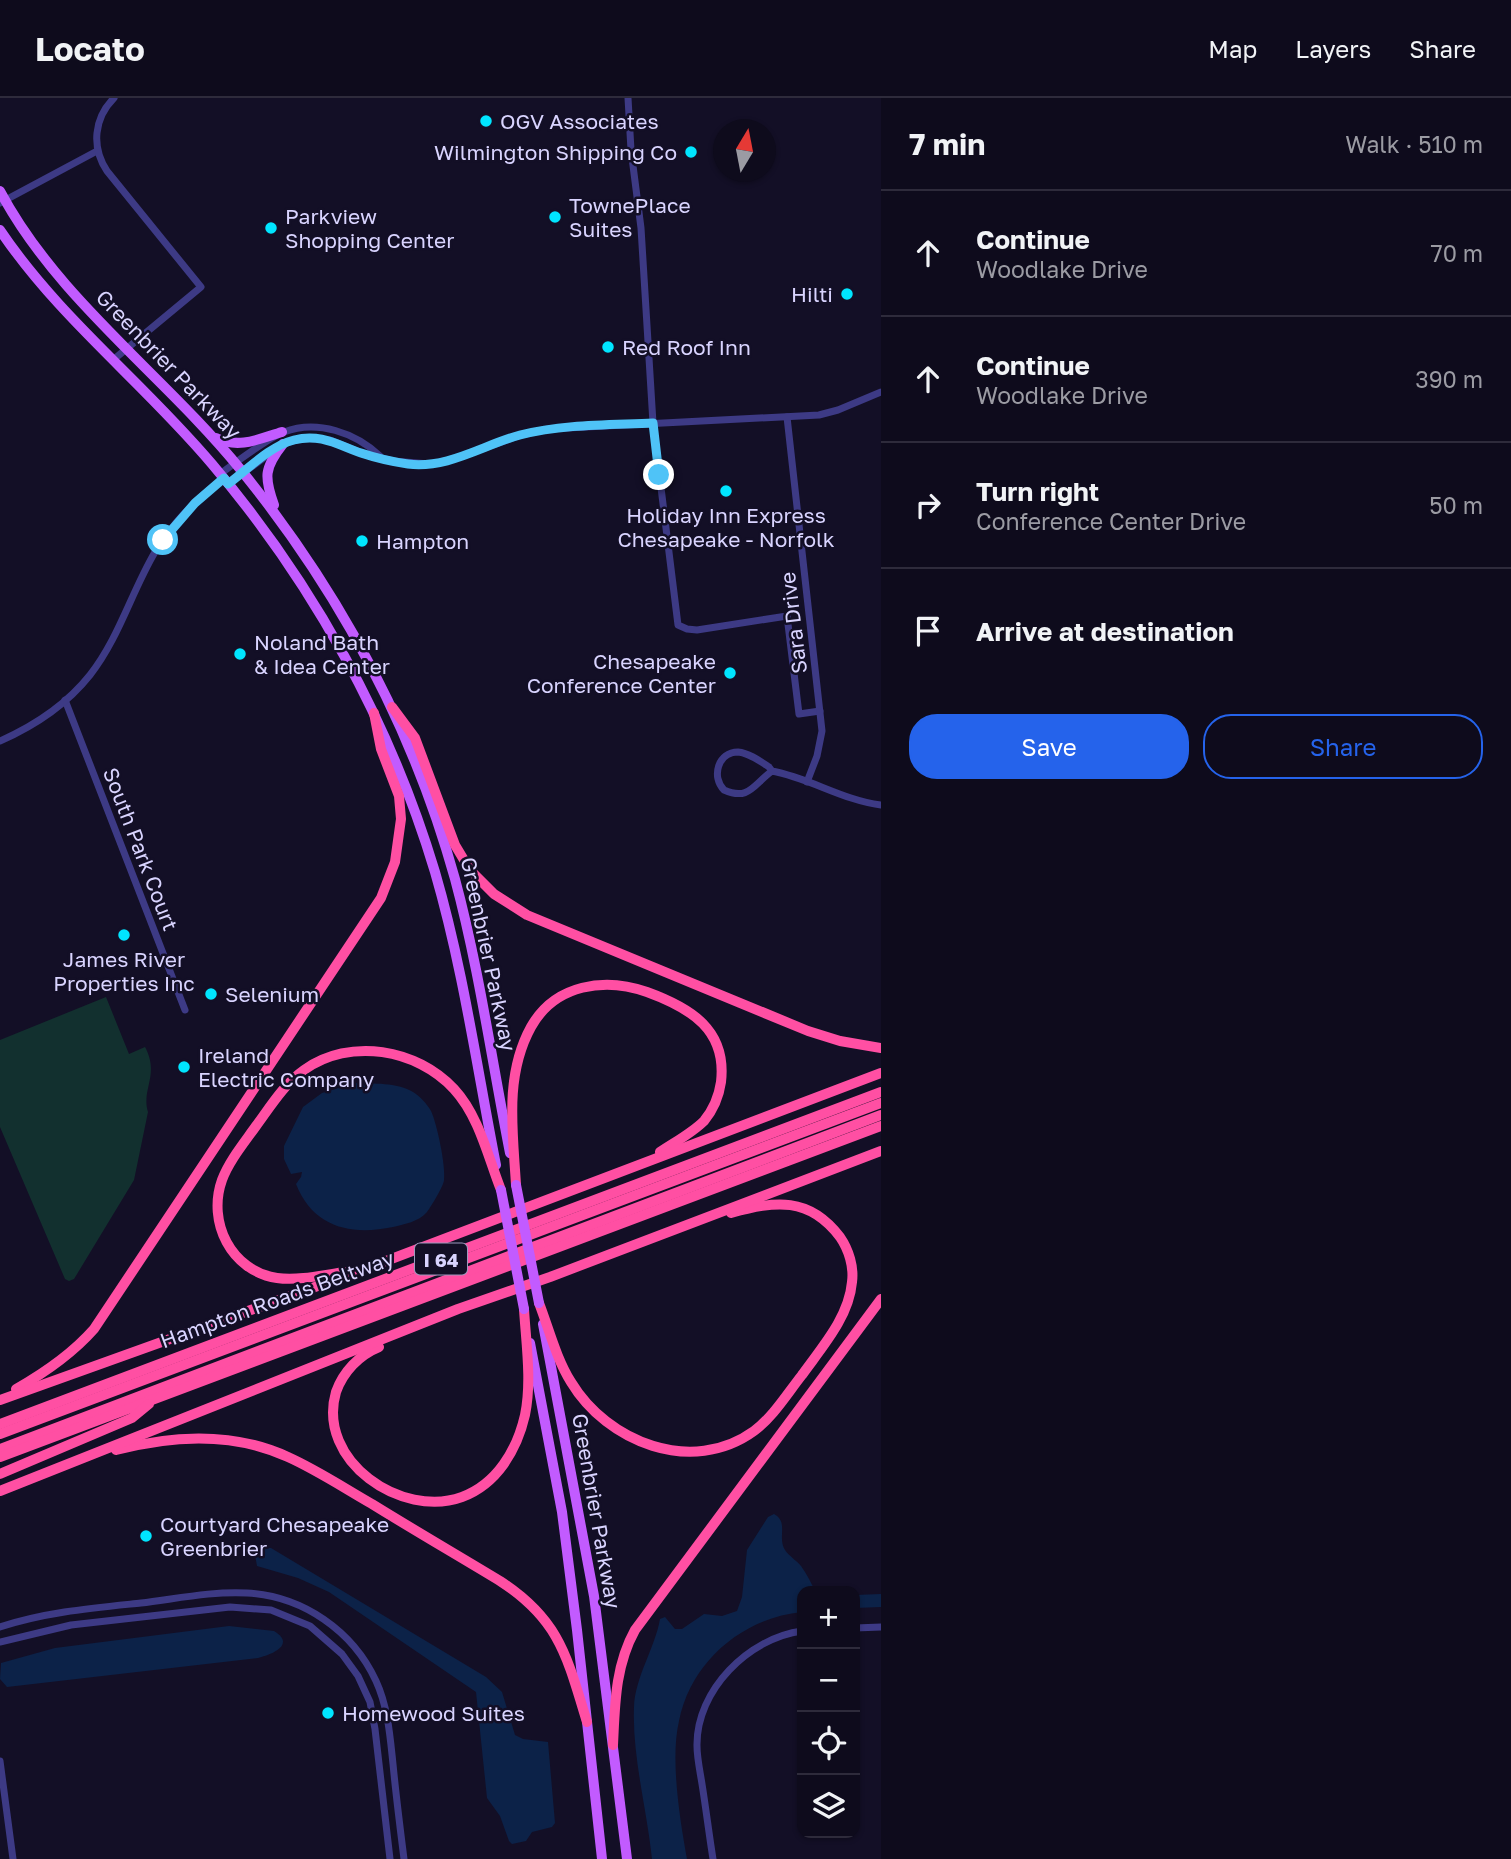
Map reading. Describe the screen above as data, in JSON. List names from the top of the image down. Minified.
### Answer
{"streets":{"highway":["I 64","Hampton Roads Beltway"],"main road":["Greenbrier Parkway"],"street":["Sara Drive","South Park Court"]},"places":["OGV Associates","Wilmington Shipping Co","TownePlace Suites","Parkview Shopping Center","Hilti","Red Roof Inn","Holiday Inn Express Chesapeake - Norfolk","Hampton","Noland Bath & Idea Center","Chesapeake Conference Center","James River Properties Inc","Selenium","Ireland Electric Company","Courtyard Chesapeake Greenbrier","Homewood Suites"],"north":"top","page":{"header":"Locato","nav":["Map","Layers","Share"],"heading":["7 min","Walk · 510 m"],"list":[["Continue","Woodlake Drive","70 m"],["Continue","Woodlake Drive","390 m"],["Turn right","Conference Center Drive","50 m"],"Arrive at destination"],"buttons":["Save","Share"],"map_buttons":["+","−"]}}
